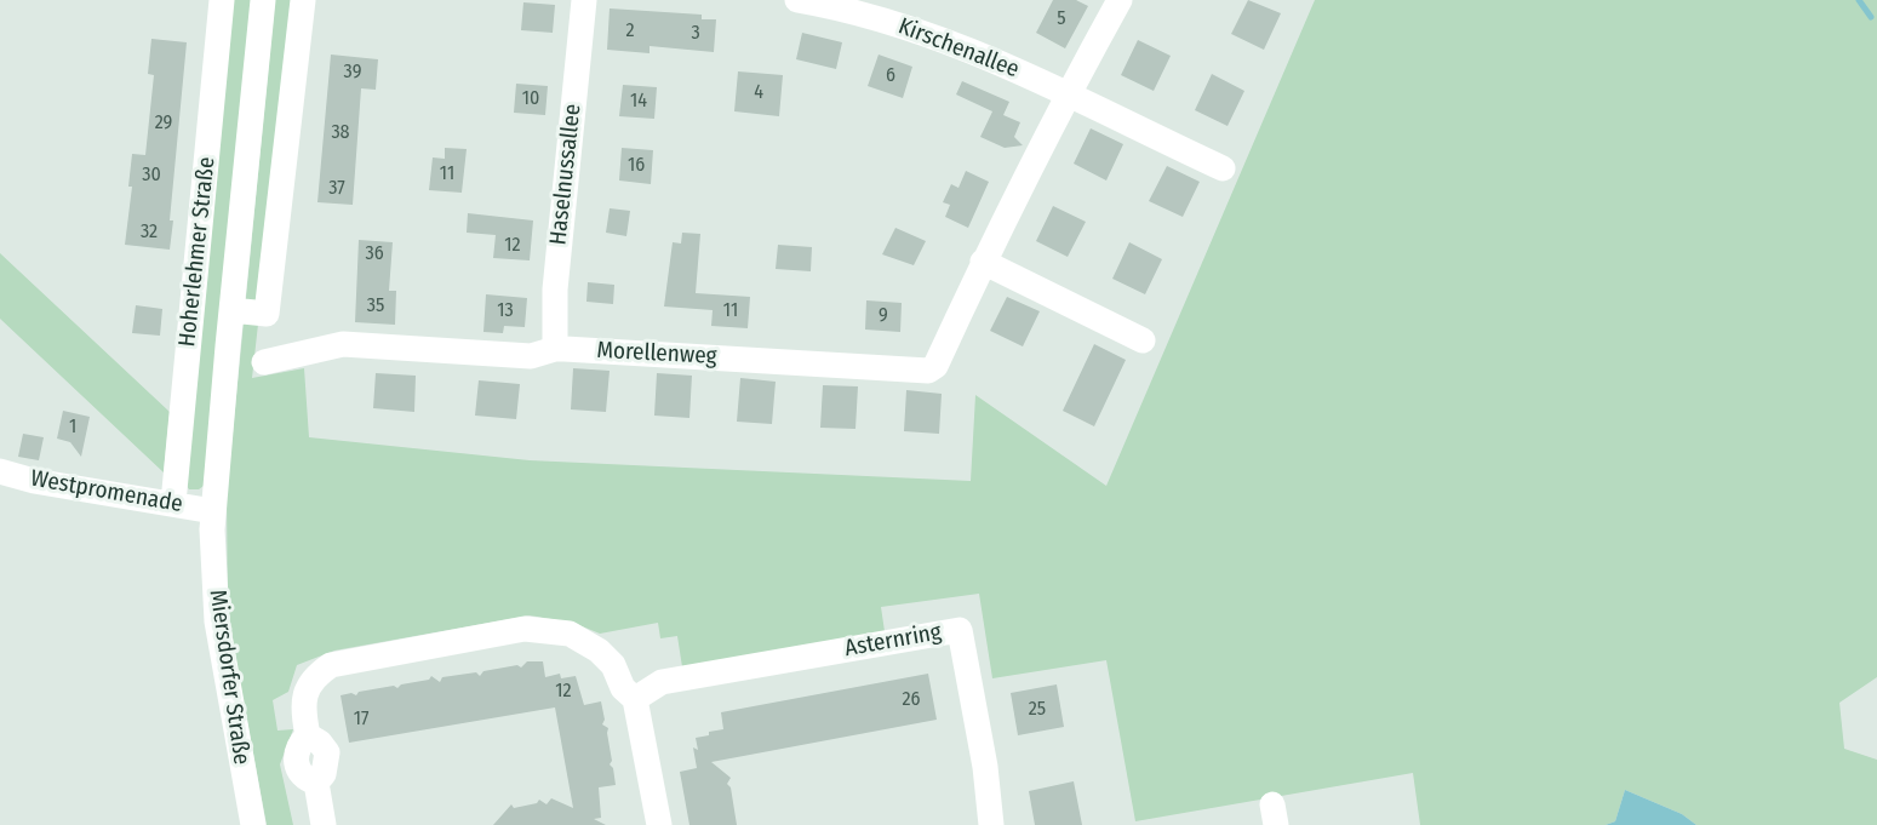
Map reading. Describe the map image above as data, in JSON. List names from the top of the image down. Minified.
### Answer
{"streets":{"street":["Kirschenallee","Haselnussallee","Hoherlehmer Straße","Morellenweg","Westpromenade","Asternring","Miersdorfer Straße"]},"crossings":[["Kirschenallee","Morellenweg"],["Haselnussallee","Morellenweg"],["Hoherlehmer Straße","Westpromenade"],["Hoherlehmer Straße","Miersdorfer Straße"],["Westpromenade","Miersdorfer Straße"]],"house_numbers":["5","2","3","39","6","4","10","14","29","38","16","11","30","37","32","12","36","35","13","11","9","1","12","26","25","17"]}
